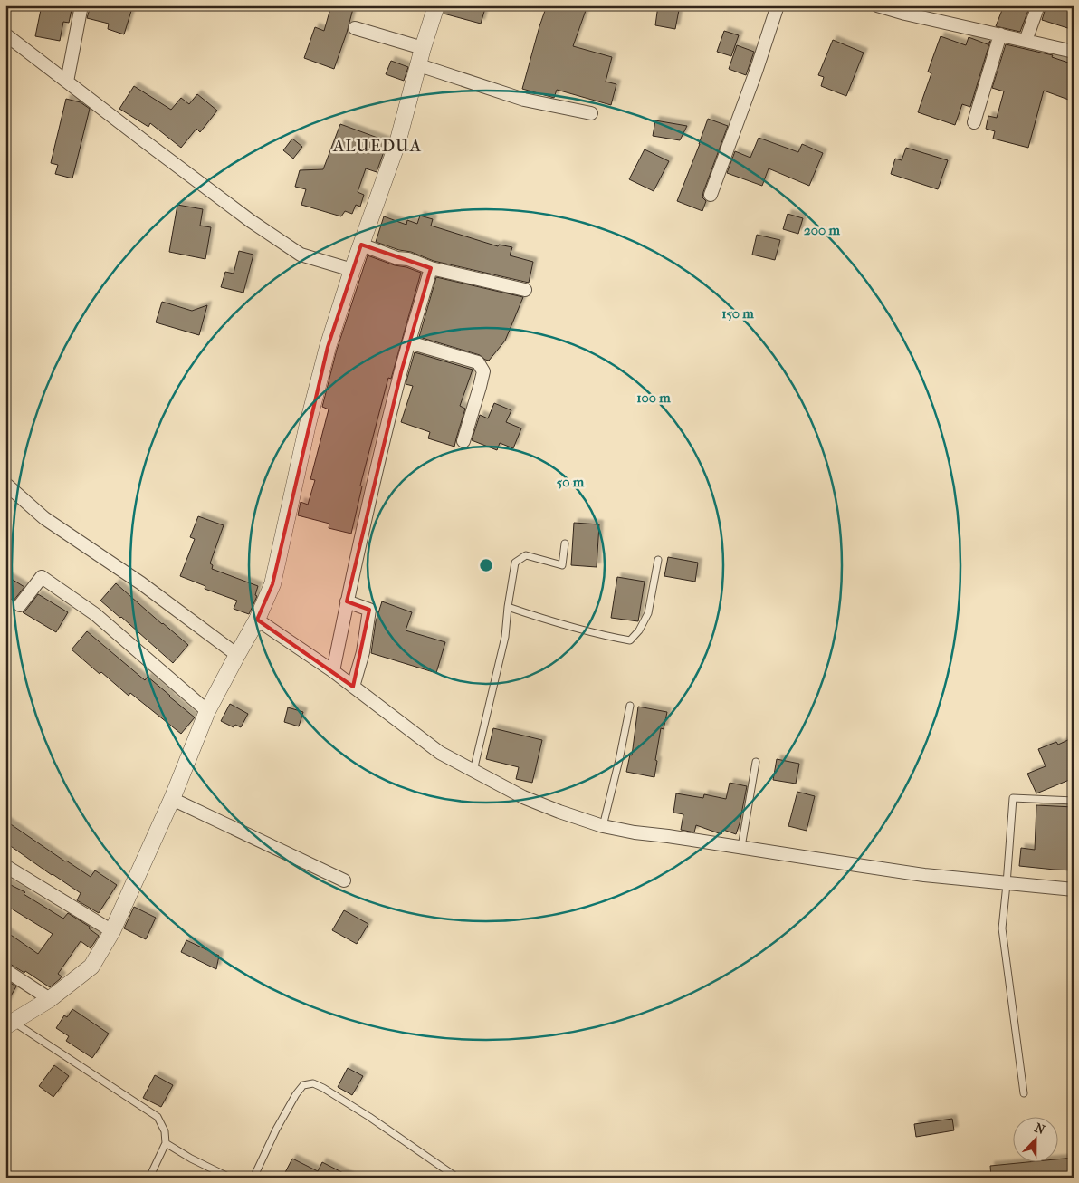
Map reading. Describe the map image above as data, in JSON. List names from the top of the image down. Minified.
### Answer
{"districts":["ALUEDUA"],"north":"top","rings":["200 m","150 m","100 m","50 m"]}
